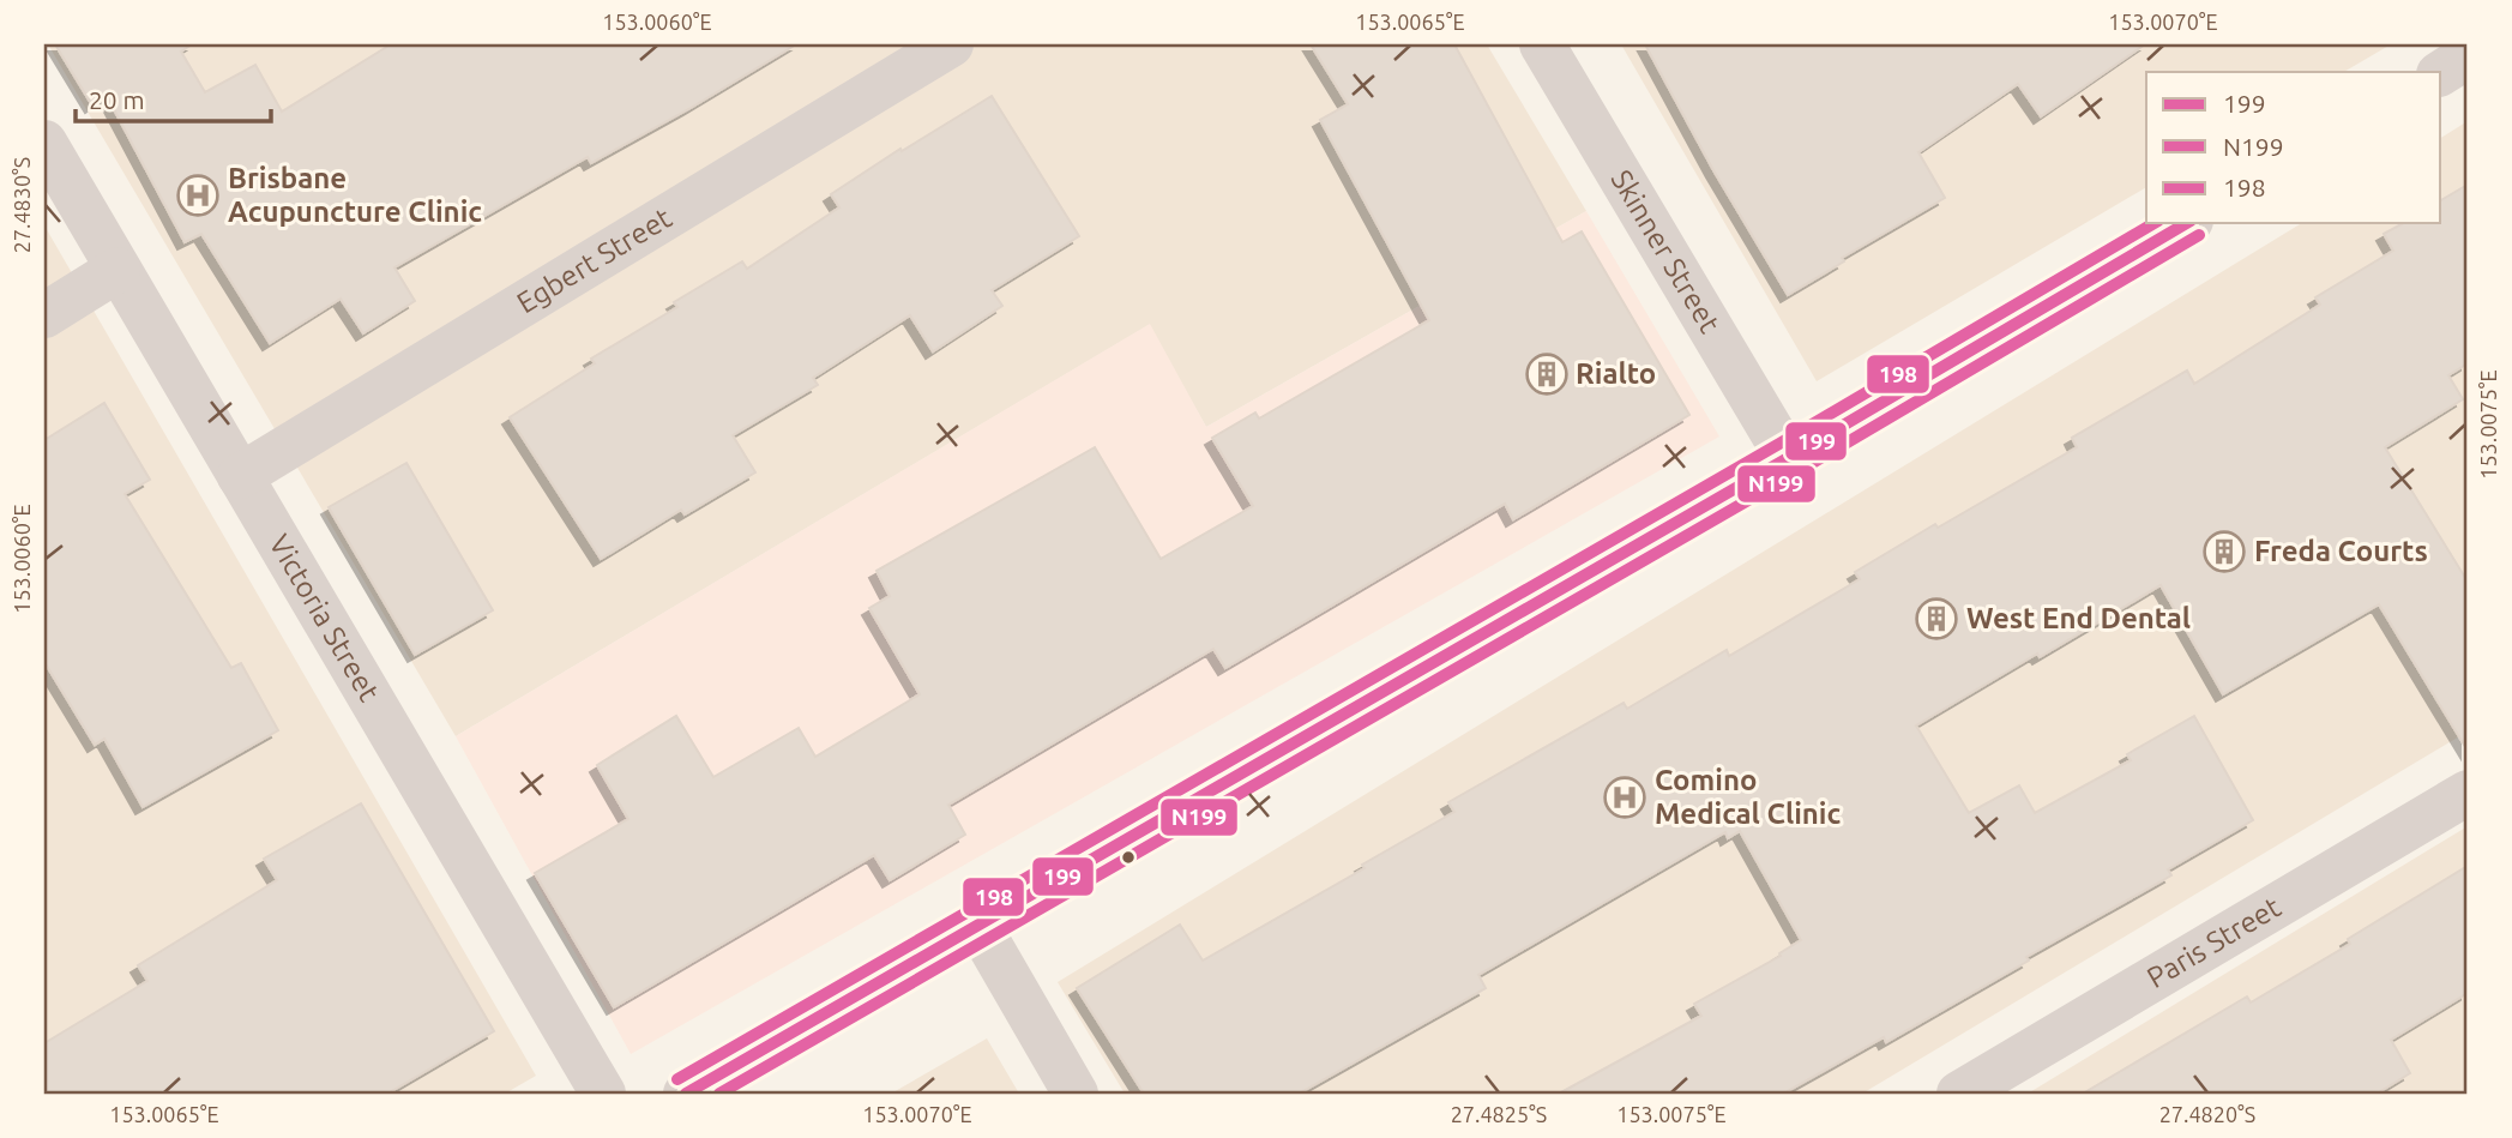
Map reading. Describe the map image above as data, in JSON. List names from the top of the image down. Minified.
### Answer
{"streets":{"street":["Skinner Street","Egbert Street","Victoria Street","Paris Street"]},"crossings":[["Egbert Street","Victoria Street"]],"places":{"hospital":["Brisbane Acupuncture Clinic","Comino Medical Clinic"],"building":["Rialto","Freda Courts","West End Dental"]},"lines":["transit line 199","transit line 198","transit line N199"],"legend":["199","N199","198"],"scale_bar":"20 m","coordinates":["153.0060°E","153.0065°E","153.0070°E","27.4830°S","153.0075°E","27.4825°S","27.4820°S"]}
